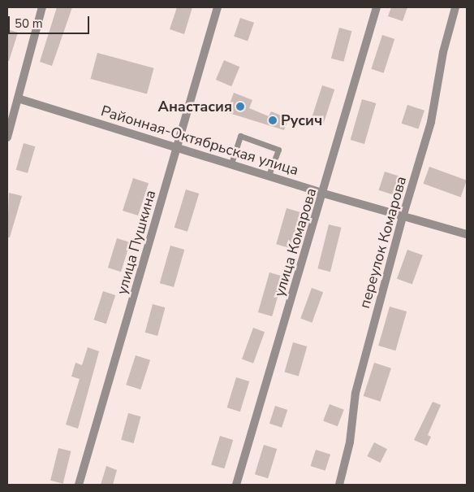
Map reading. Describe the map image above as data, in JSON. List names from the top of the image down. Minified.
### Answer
{"streets":{"street":["Районная-Октябрьская улица","улица Пушкина","улица Комарова","переулок Комарова"]},"crossings":[["Районная-Октябрьская улица","улица Пушкина"],["Районная-Октябрьская улица","улица Комарова"],["Районная-Октябрьская улица","переулок Комарова"]],"places":["Анастасия","Русич"],"scale_bar":"50 m"}
